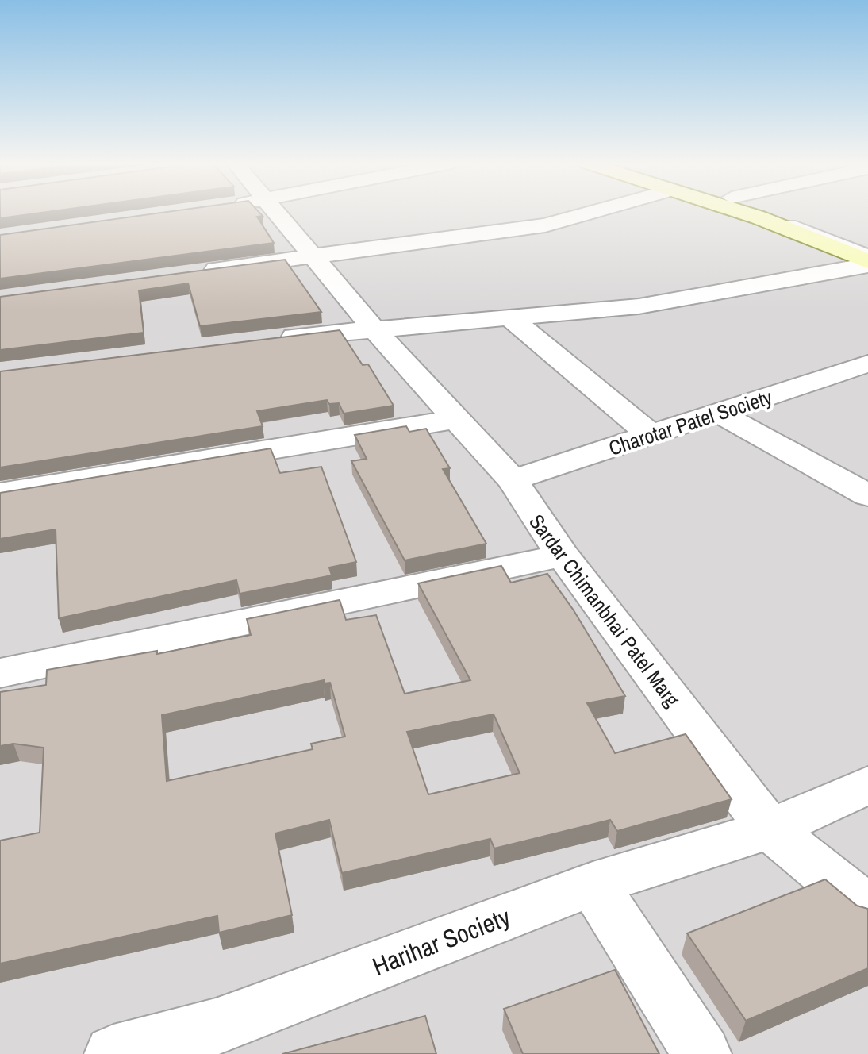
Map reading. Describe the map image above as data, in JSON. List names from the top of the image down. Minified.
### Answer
{"streets":{"street":["Charotar Patel Society","Sardar Chimanbhai Patel Marg","Harihar Society"]},"crossings":[["Sardar Chimanbhai Patel Marg","Harihar Society"]]}
